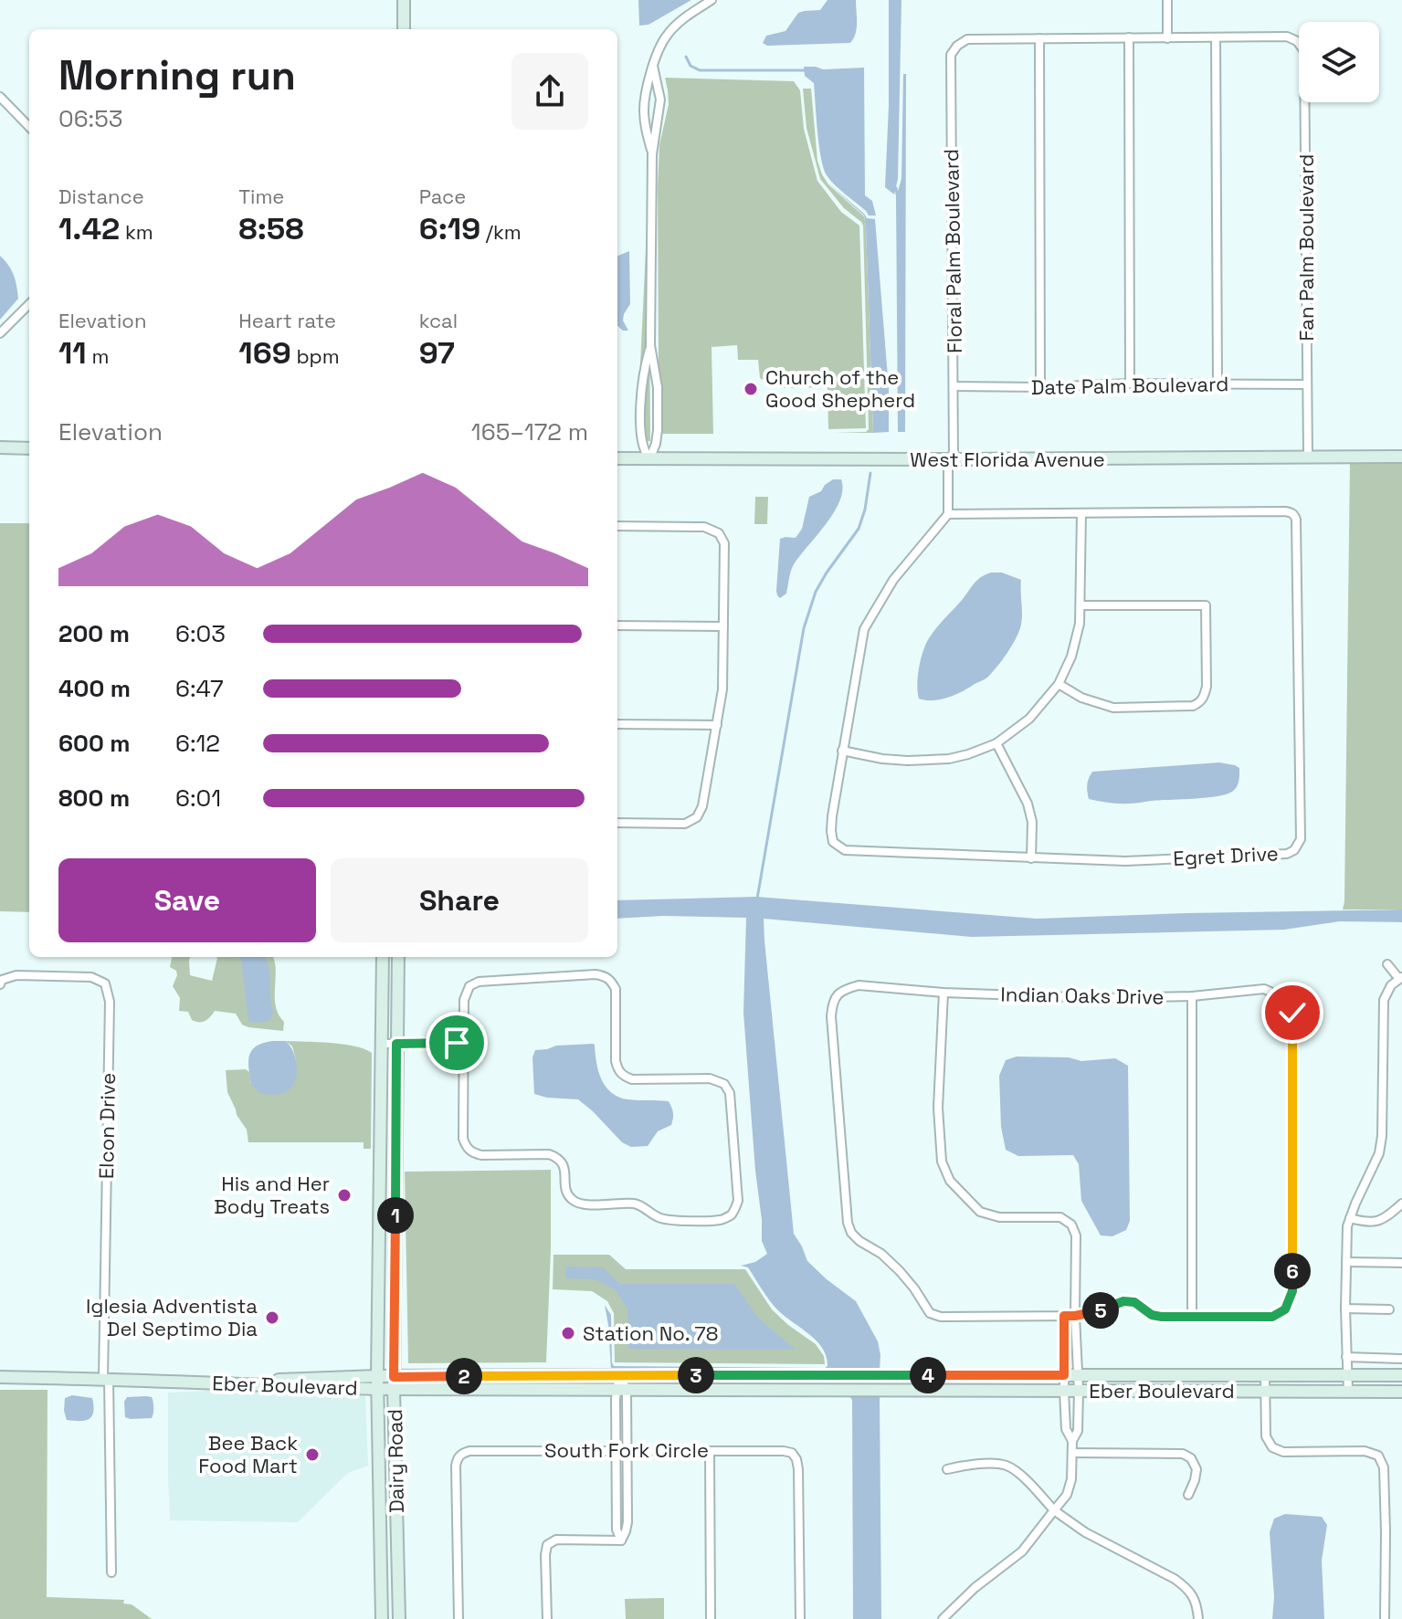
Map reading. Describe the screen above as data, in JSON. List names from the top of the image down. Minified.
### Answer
{"streets":{"street":["Fan Palm Boulevard","Floral Palm Boulevard","Date Palm Boulevard","West Florida Avenue","Egret Drive","Indian Oaks Drive","Elcon Drive","Eber Boulevard","South Fork Circle","Dairy Road"]},"crossings":[["Fan Palm Boulevard","Date Palm Boulevard"],["Fan Palm Boulevard","West Florida Avenue"],["Floral Palm Boulevard","Date Palm Boulevard"],["Floral Palm Boulevard","West Florida Avenue"],["Elcon Drive","Eber Boulevard"],["Eber Boulevard","Dairy Road"]],"places":["Church of the Good Shepherd","His and Her Body Treats","Iglesia Adventista Del Septimo Dia","Station No. 78","Bee Back Food Mart"],"page":{"heading":["Morning run","06:53"],"stats":[["Distance","1.42 km"],["Time","8:58"],["Pace","6:19 /km"],["Elevation","11 m"],["Heart rate","169 bpm"],["kcal","97"]],"chart":["Elevation","165–172 m"],"list":[{"name":"200 m","note":"6:03"},{"name":"400 m","note":"6:47"},{"name":"600 m","note":"6:12"},{"name":"800 m","note":"6:01"}],"buttons":["Save","Share"],"pins":["1","6","5","3","4","2"]}}
